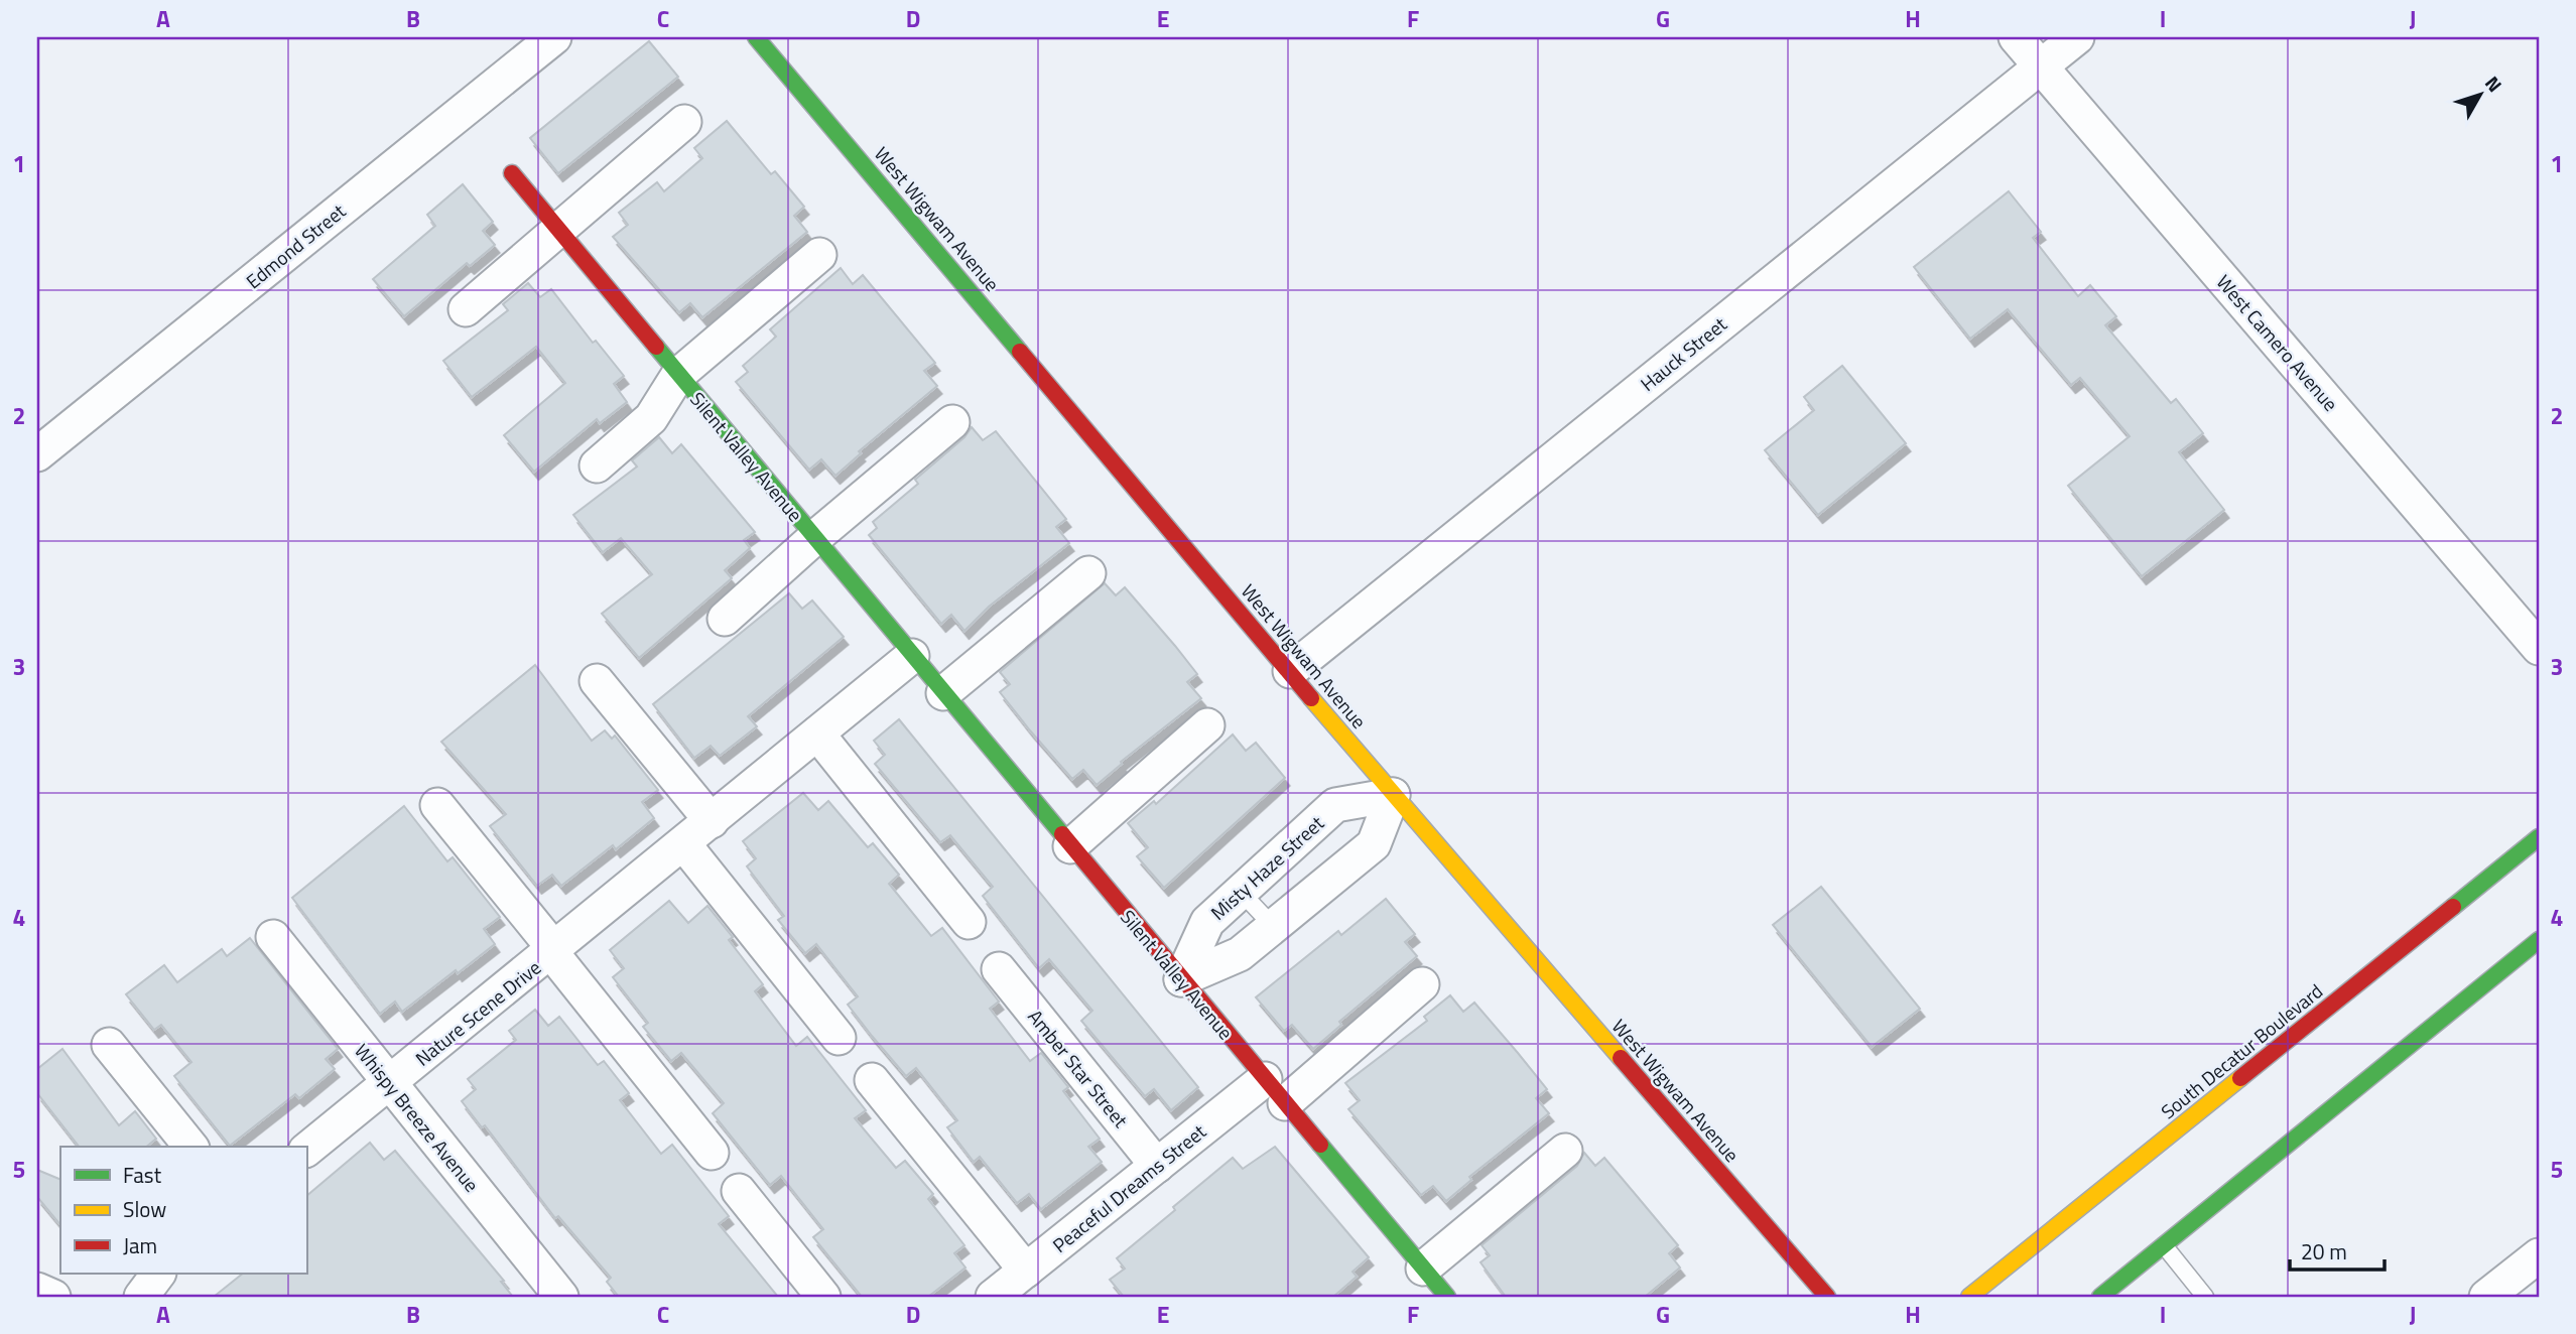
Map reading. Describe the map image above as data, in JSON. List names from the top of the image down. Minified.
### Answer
{"streets":{"street":["West Wigwam Avenue","Edmond Street","West Camero Avenue","Hauck Street","Silent Valley Avenue","Misty Haze Street","Nature Scene Drive","South Decatur Boulevard","Amber Star Street","Whispy Breeze Avenue","Peaceful Dreams Street"]},"crossings":[["West Wigwam Avenue","Hauck Street"],["West Wigwam Avenue","Misty Haze Street"],["West Camero Avenue","Hauck Street"],["Silent Valley Avenue","Misty Haze Street"],["Silent Valley Avenue","Nature Scene Drive"],["Silent Valley Avenue","Peaceful Dreams Street"],["Nature Scene Drive","Whispy Breeze Avenue"],["Amber Star Street","Peaceful Dreams Street"]],"legend":["Fast","Slow","Jam"],"scale_bar":"20 m","north":"top right","grid":{"columns":["A","B","C","D","E","F","G","H","I","J"],"rows":["1","2","3","4","5"]}}
